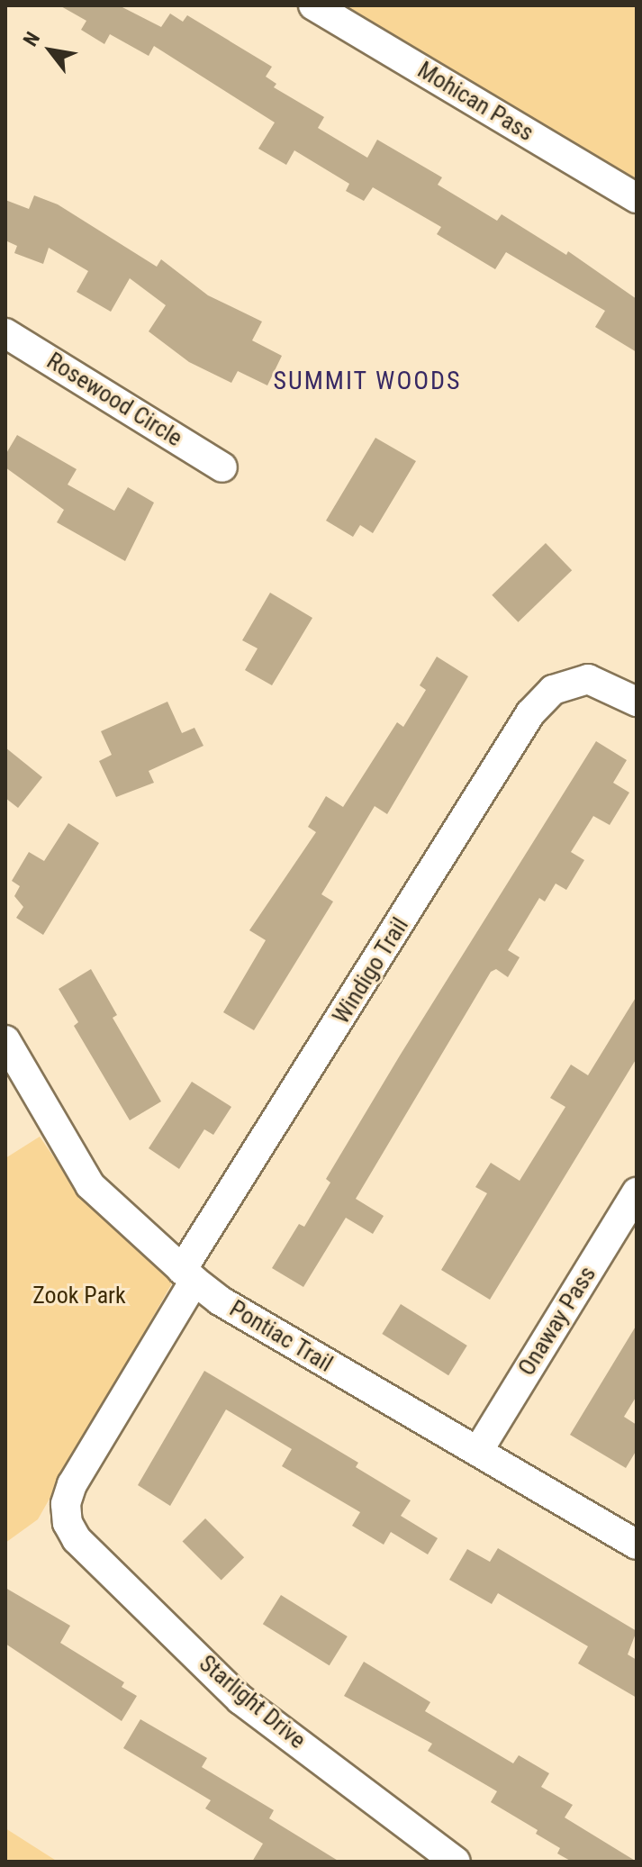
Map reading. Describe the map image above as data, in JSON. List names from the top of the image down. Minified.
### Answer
{"streets":{"street":["Mohican Pass","Rosewood Circle","Windigo Trail","Onaway Pass","Pontiac Trail","Starlight Drive"]},"crossings":[["Windigo Trail","Pontiac Trail"],["Windigo Trail","Starlight Drive"],["Onaway Pass","Pontiac Trail"]],"districts":["SUMMIT WOODS"],"parks":["Zook Park"],"north":"top left"}
